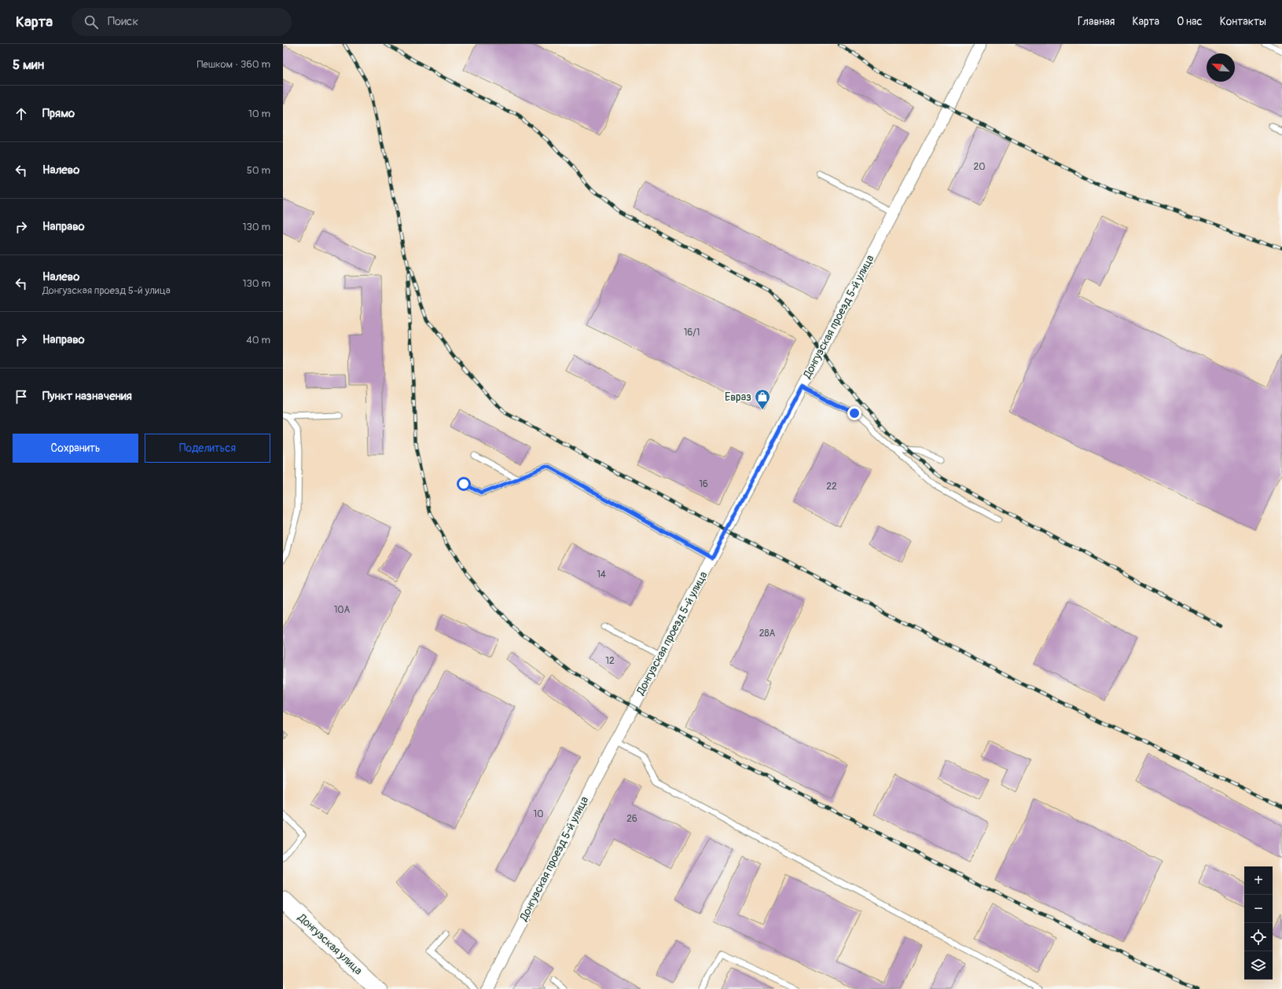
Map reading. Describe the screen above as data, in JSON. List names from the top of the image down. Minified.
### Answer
{"streets":{"highway":["Донгузская улица"],"street":["Донгузская проезд 5-й улица"]},"places":{"shop":["Евраз"]},"house_numbers":["20","16/1","16","22","14","10А","28А","12","10","26"],"north":"top left","page":{"header":"Карта","search":"Поиск","nav":["Главная","Карта","О нас","Контакты"],"heading":["5 мин","Пешком · 360 m"],"list":[["Прямо","10 m"],["Налево","50 m"],["Направо","130 m"],["Налево","Донгузская проезд 5-й улица","130 m"],["Направо","40 m"],"Пункт назначения"],"buttons":["Сохранить","Поделиться"],"map_buttons":["+","−"]}}
